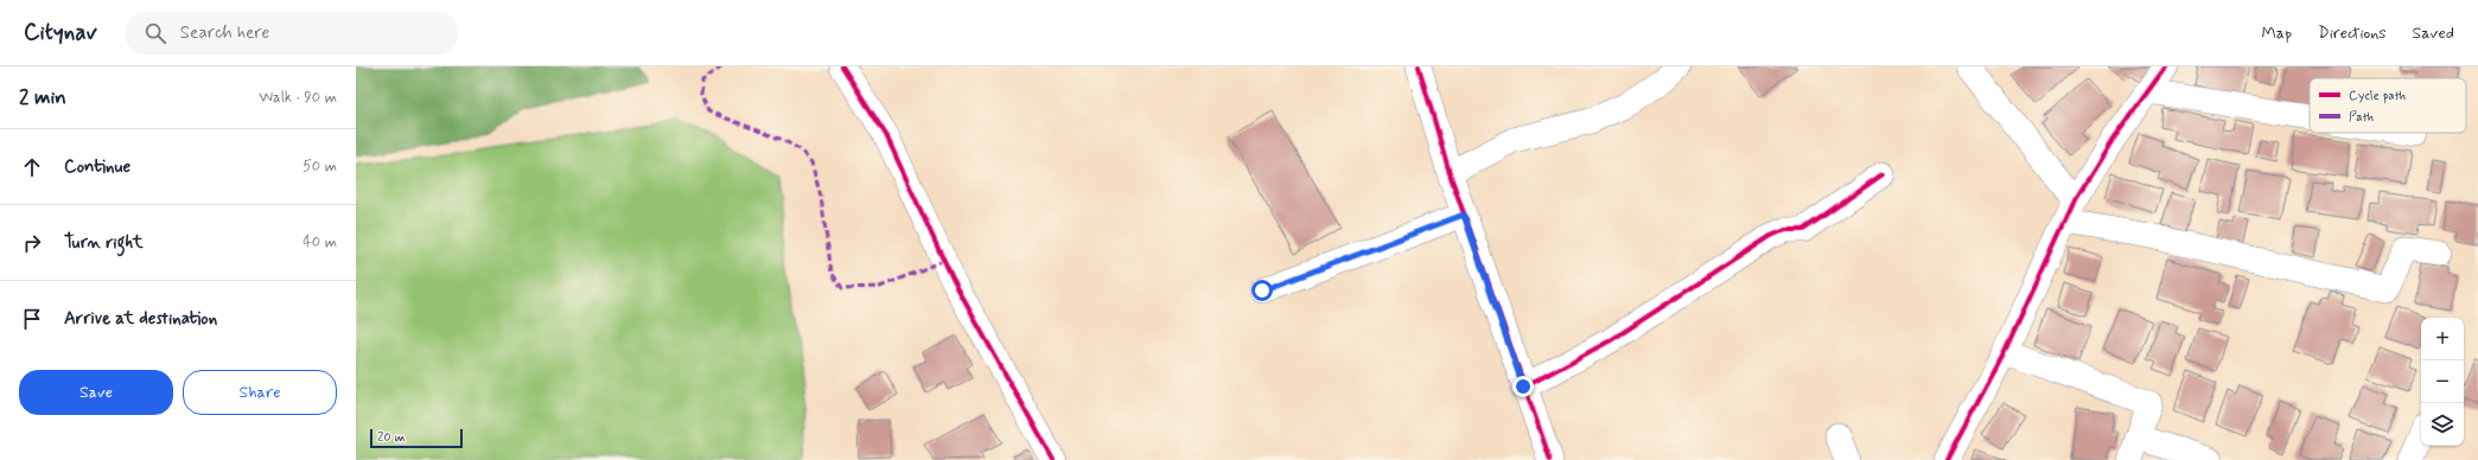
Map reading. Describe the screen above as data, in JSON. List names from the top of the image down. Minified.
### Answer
{"legend":["Cycle path","Path"],"scale_bar":"20 m","page":{"header":"Citynav","search":"Search here","nav":["Map","Directions","Saved"],"heading":["2 min","Walk · 90 m"],"list":[["Continue","50 m"],["Turn right","40 m"],"Arrive at destination"],"map_buttons":["+","−"],"buttons":["Save","Share"],"scale":"20 m"}}
